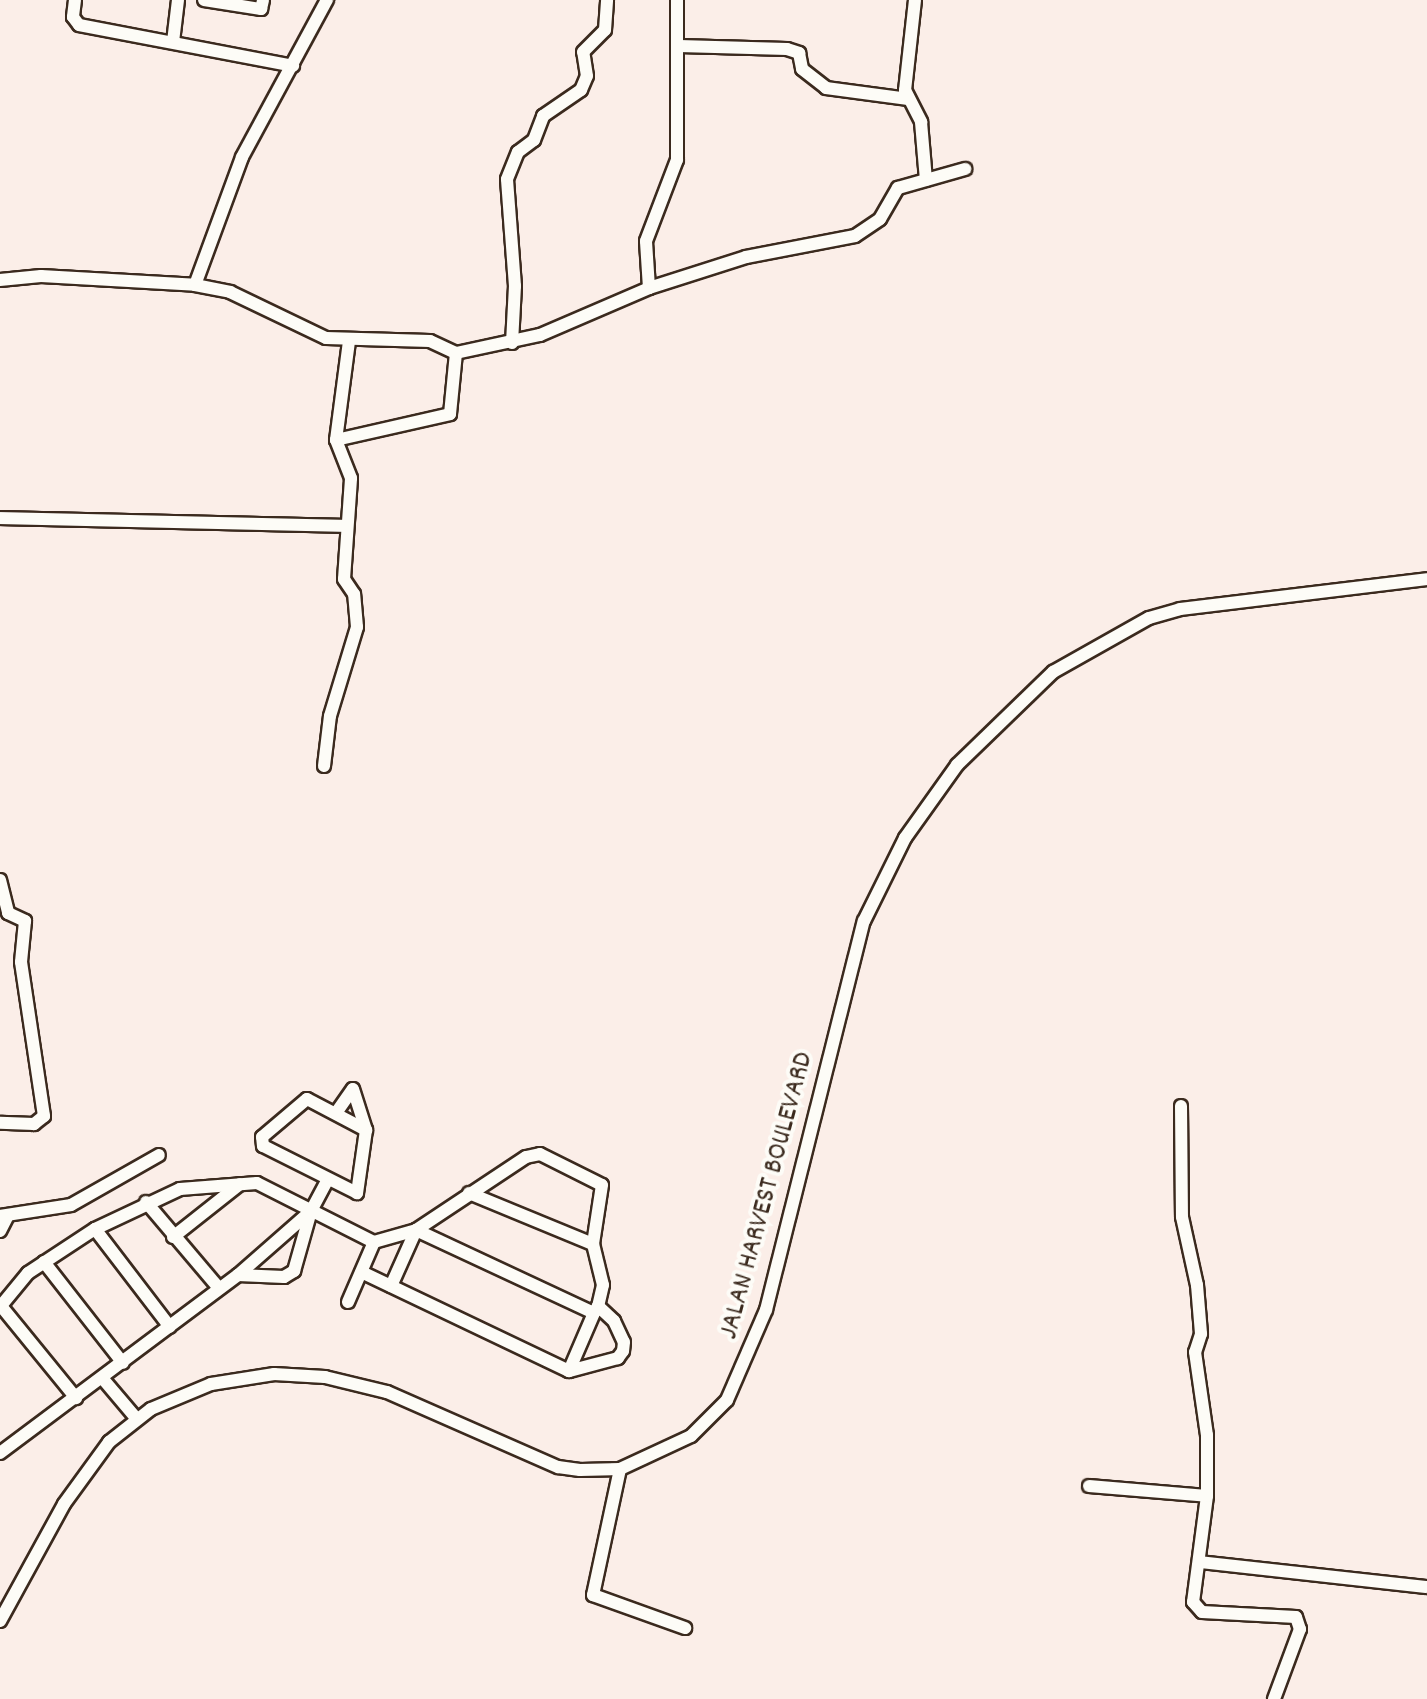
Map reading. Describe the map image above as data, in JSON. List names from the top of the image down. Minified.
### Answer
{"streets":{"street":["JALAN HARVEST BOULEVARD"]}}
